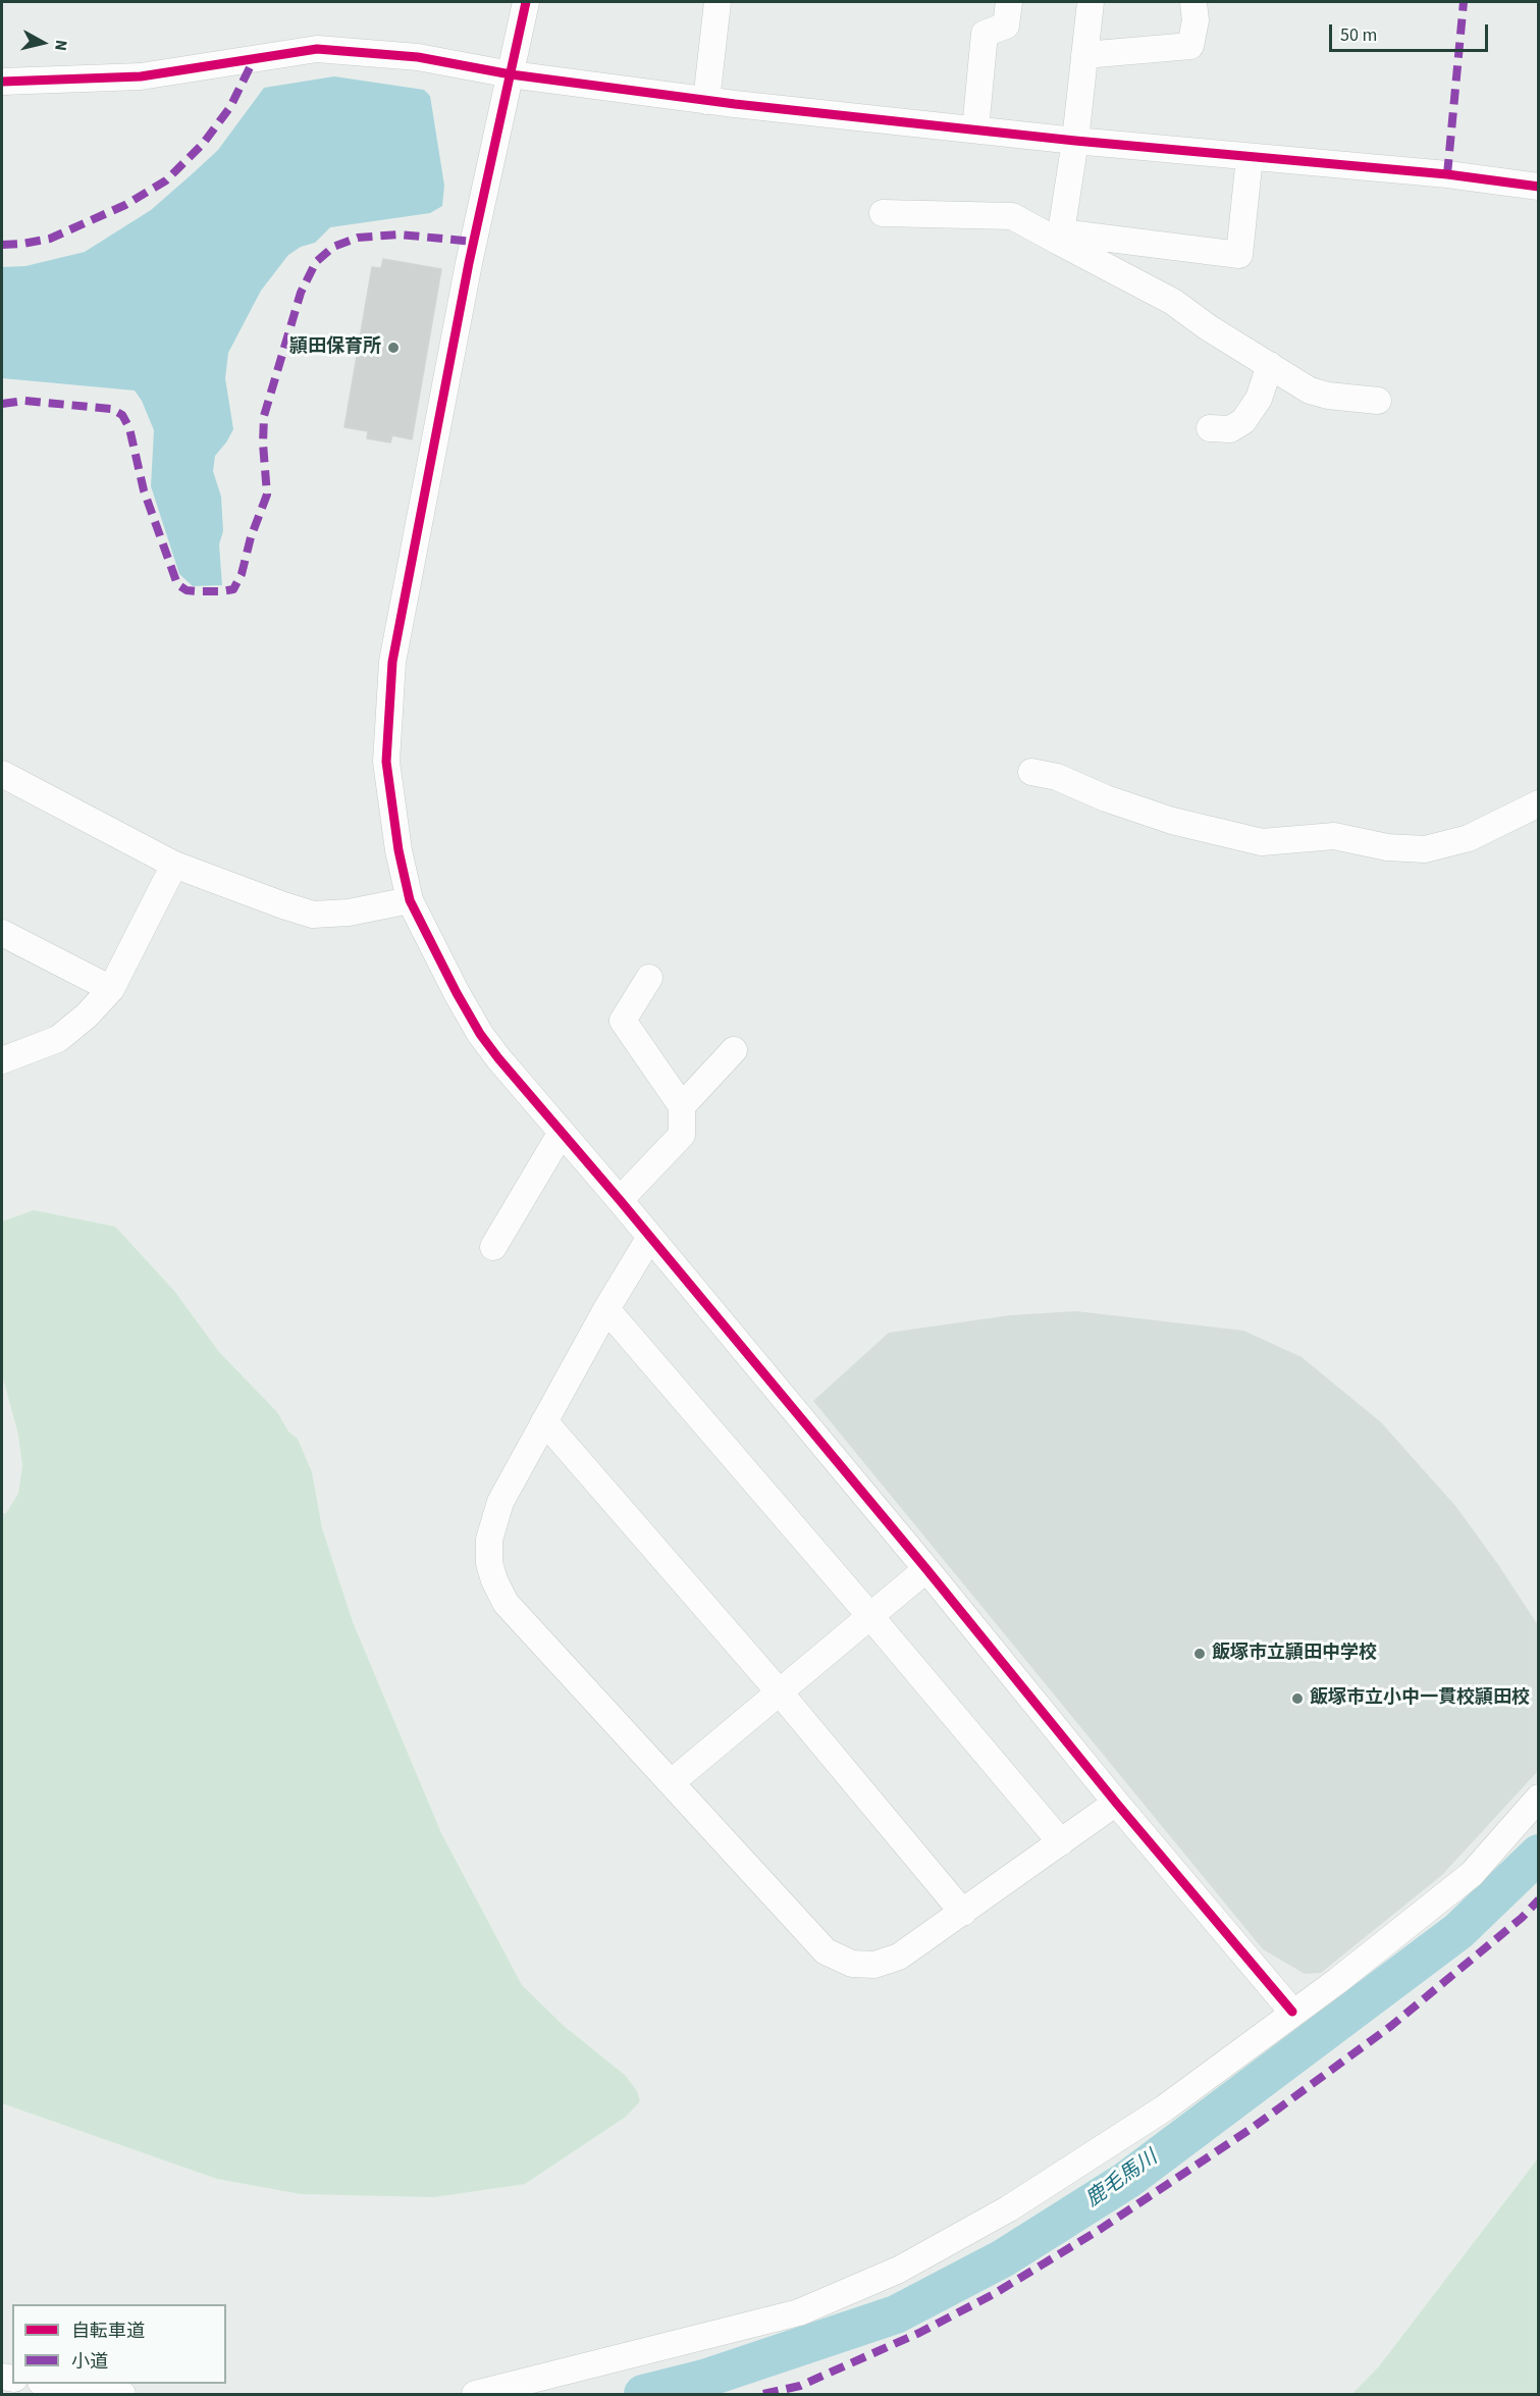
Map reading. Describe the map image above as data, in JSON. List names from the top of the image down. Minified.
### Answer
{"water":["鹿毛馬川"],"places":["頴田保育所","飯塚市立頴田中学校","飯塚市立小中一貫校頴田校"],"legend":["自転車道","小道"],"scale_bar":"50 m","north":"right"}
